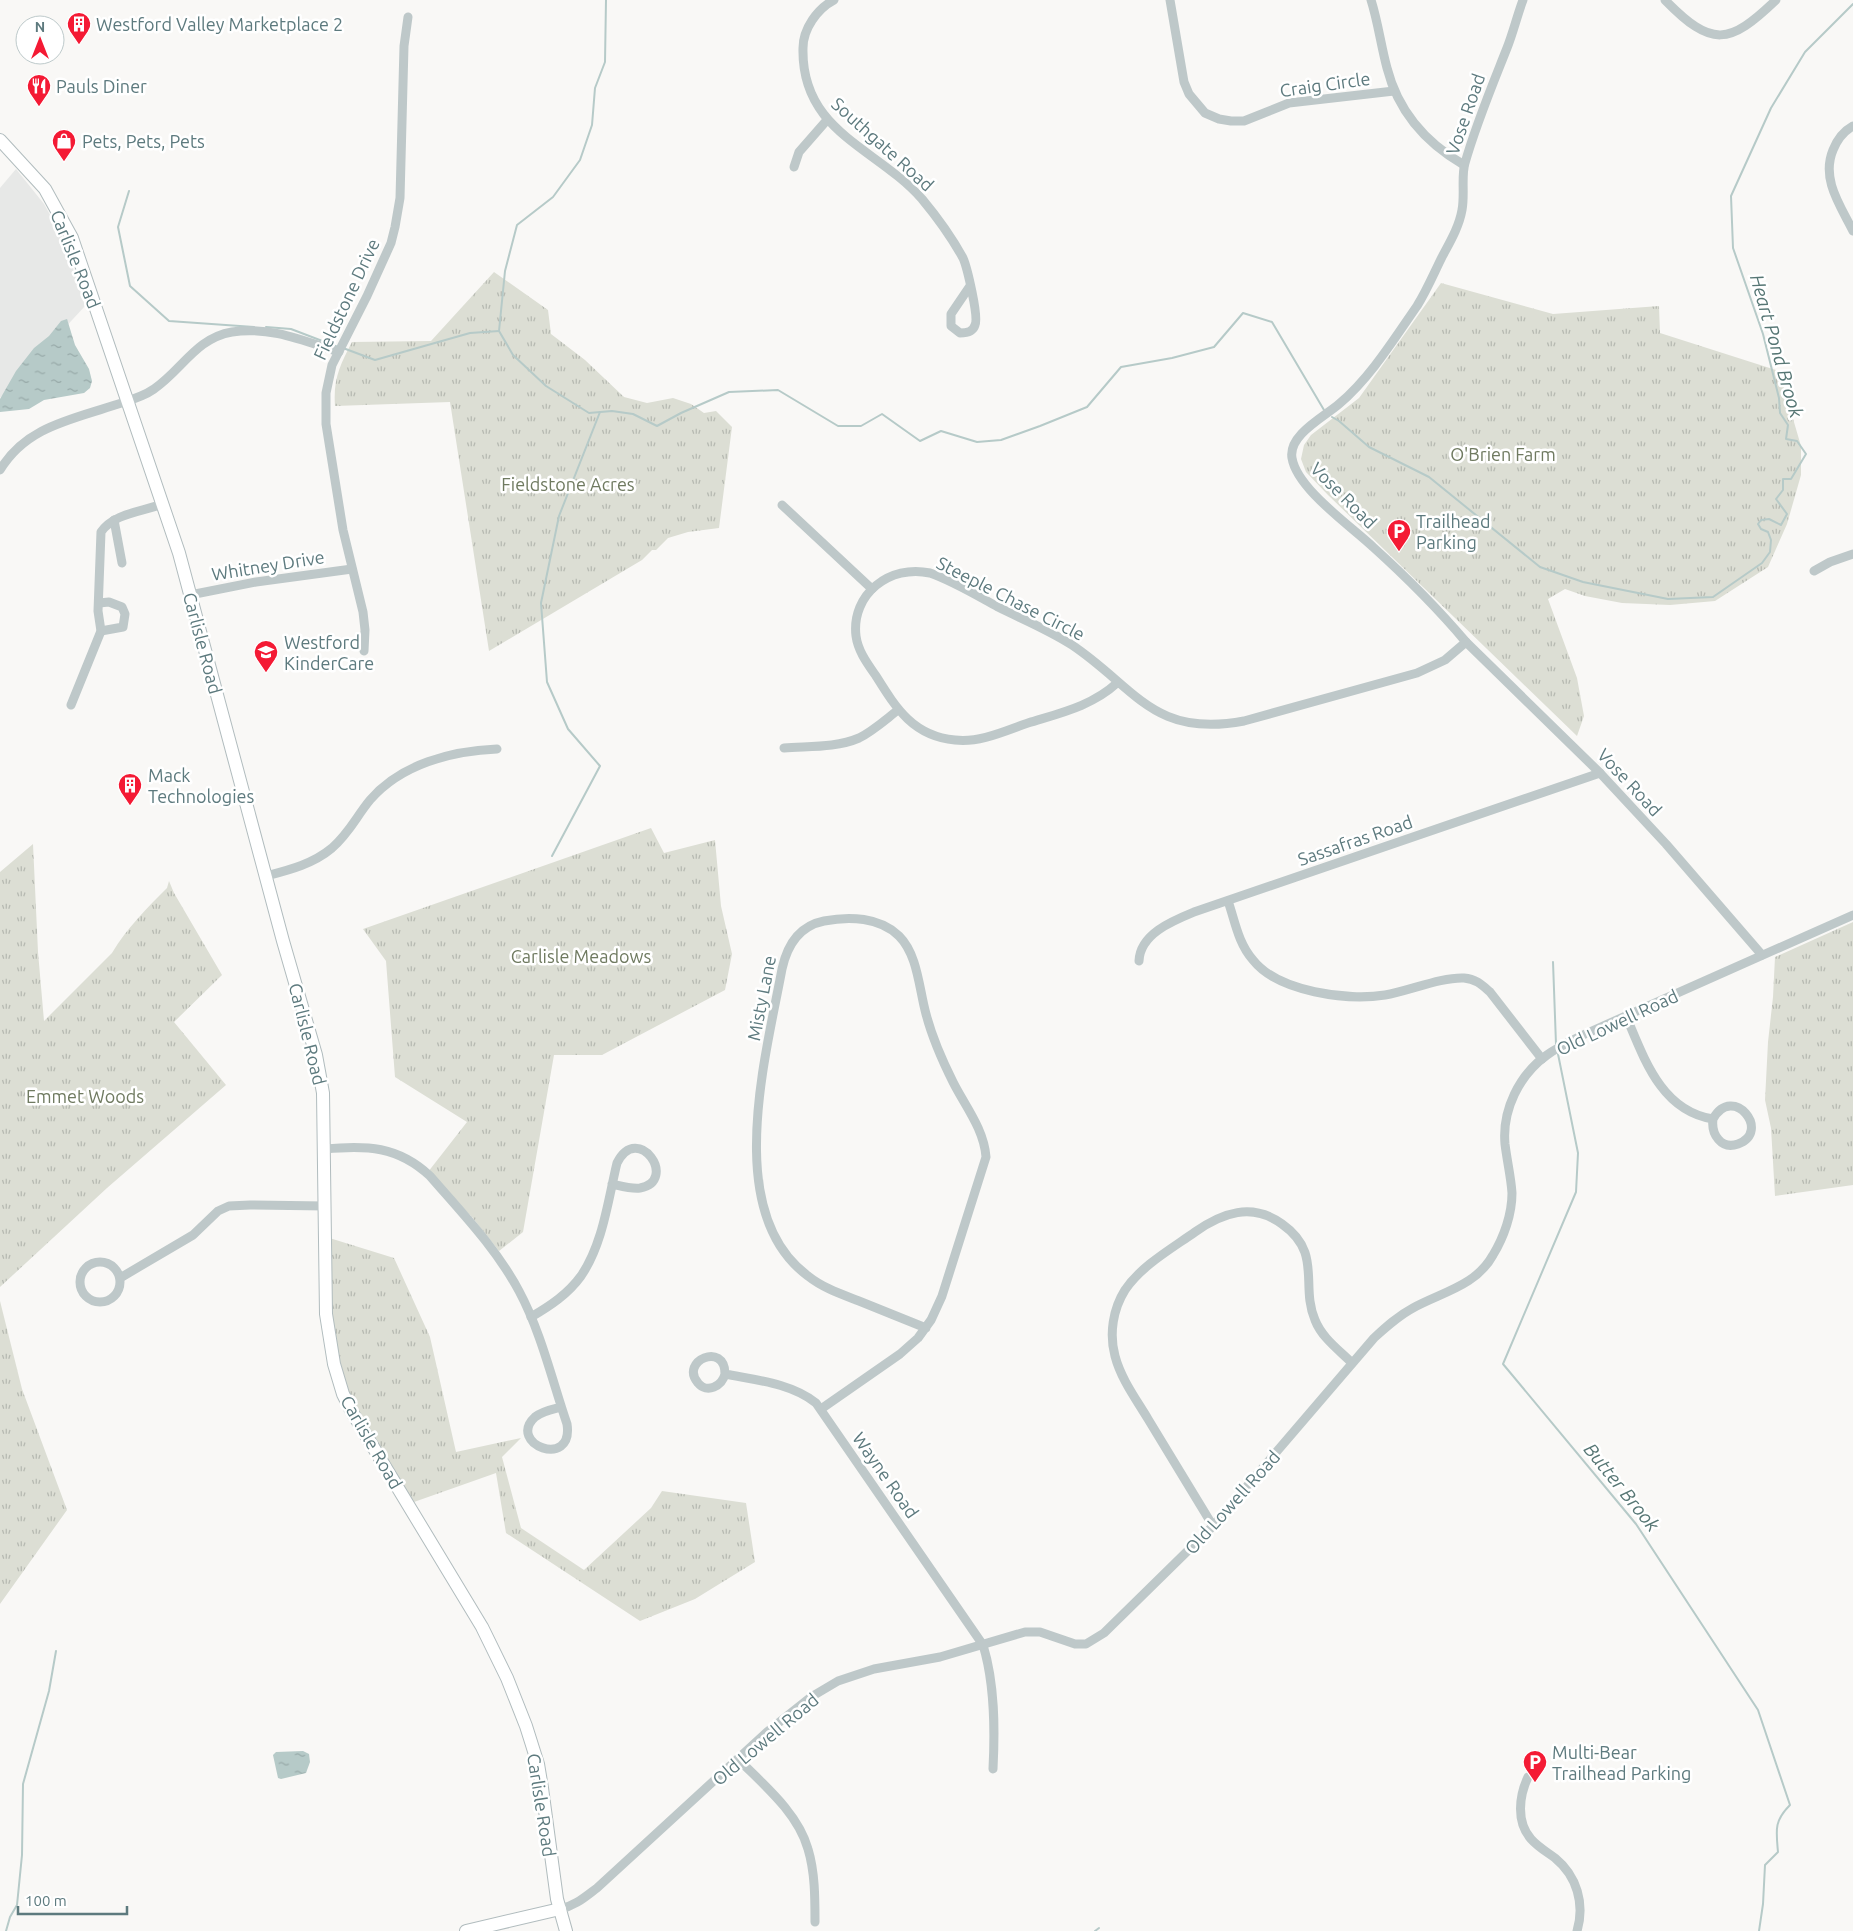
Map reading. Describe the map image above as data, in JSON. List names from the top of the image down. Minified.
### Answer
{"streets":{"main road":["Carlisle Road","Old Lowell Road"],"street":["Craig Circle","Vose Road","Southgate Road","Fieldstone Drive","Whitney Drive","Steeple Chase Circle","Sassafras Road","Misty Lane","Wayne Road"]},"crossings":[["Vose Road","Steeple Chase Circle"],["Vose Road","Sassafras Road"],["Vose Road","Old Lowell Road"],["Carlisle Road","Whitney Drive"],["Carlisle Road","Old Lowell Road"],["Fieldstone Drive","Whitney Drive"],["Misty Lane","Wayne Road"],["Old Lowell Road","Wayne Road"]],"water":["Heart Pond Brook","Butter Brook"],"parks":["O'Brien Farm","Fieldstone Acres","Carlisle Meadows","Emmet Woods"],"places":{"building":["Westford Valley Marketplace 2","Mack Technologies"],"restaurant":["Pauls Diner"],"shop":["Pets, Pets, Pets"],"parking":["Trailhead Parking","Multi-Bear Trailhead Parking"],"school or university":["Westford KinderCare"]},"scale_bar":"100 m","north":"top"}
